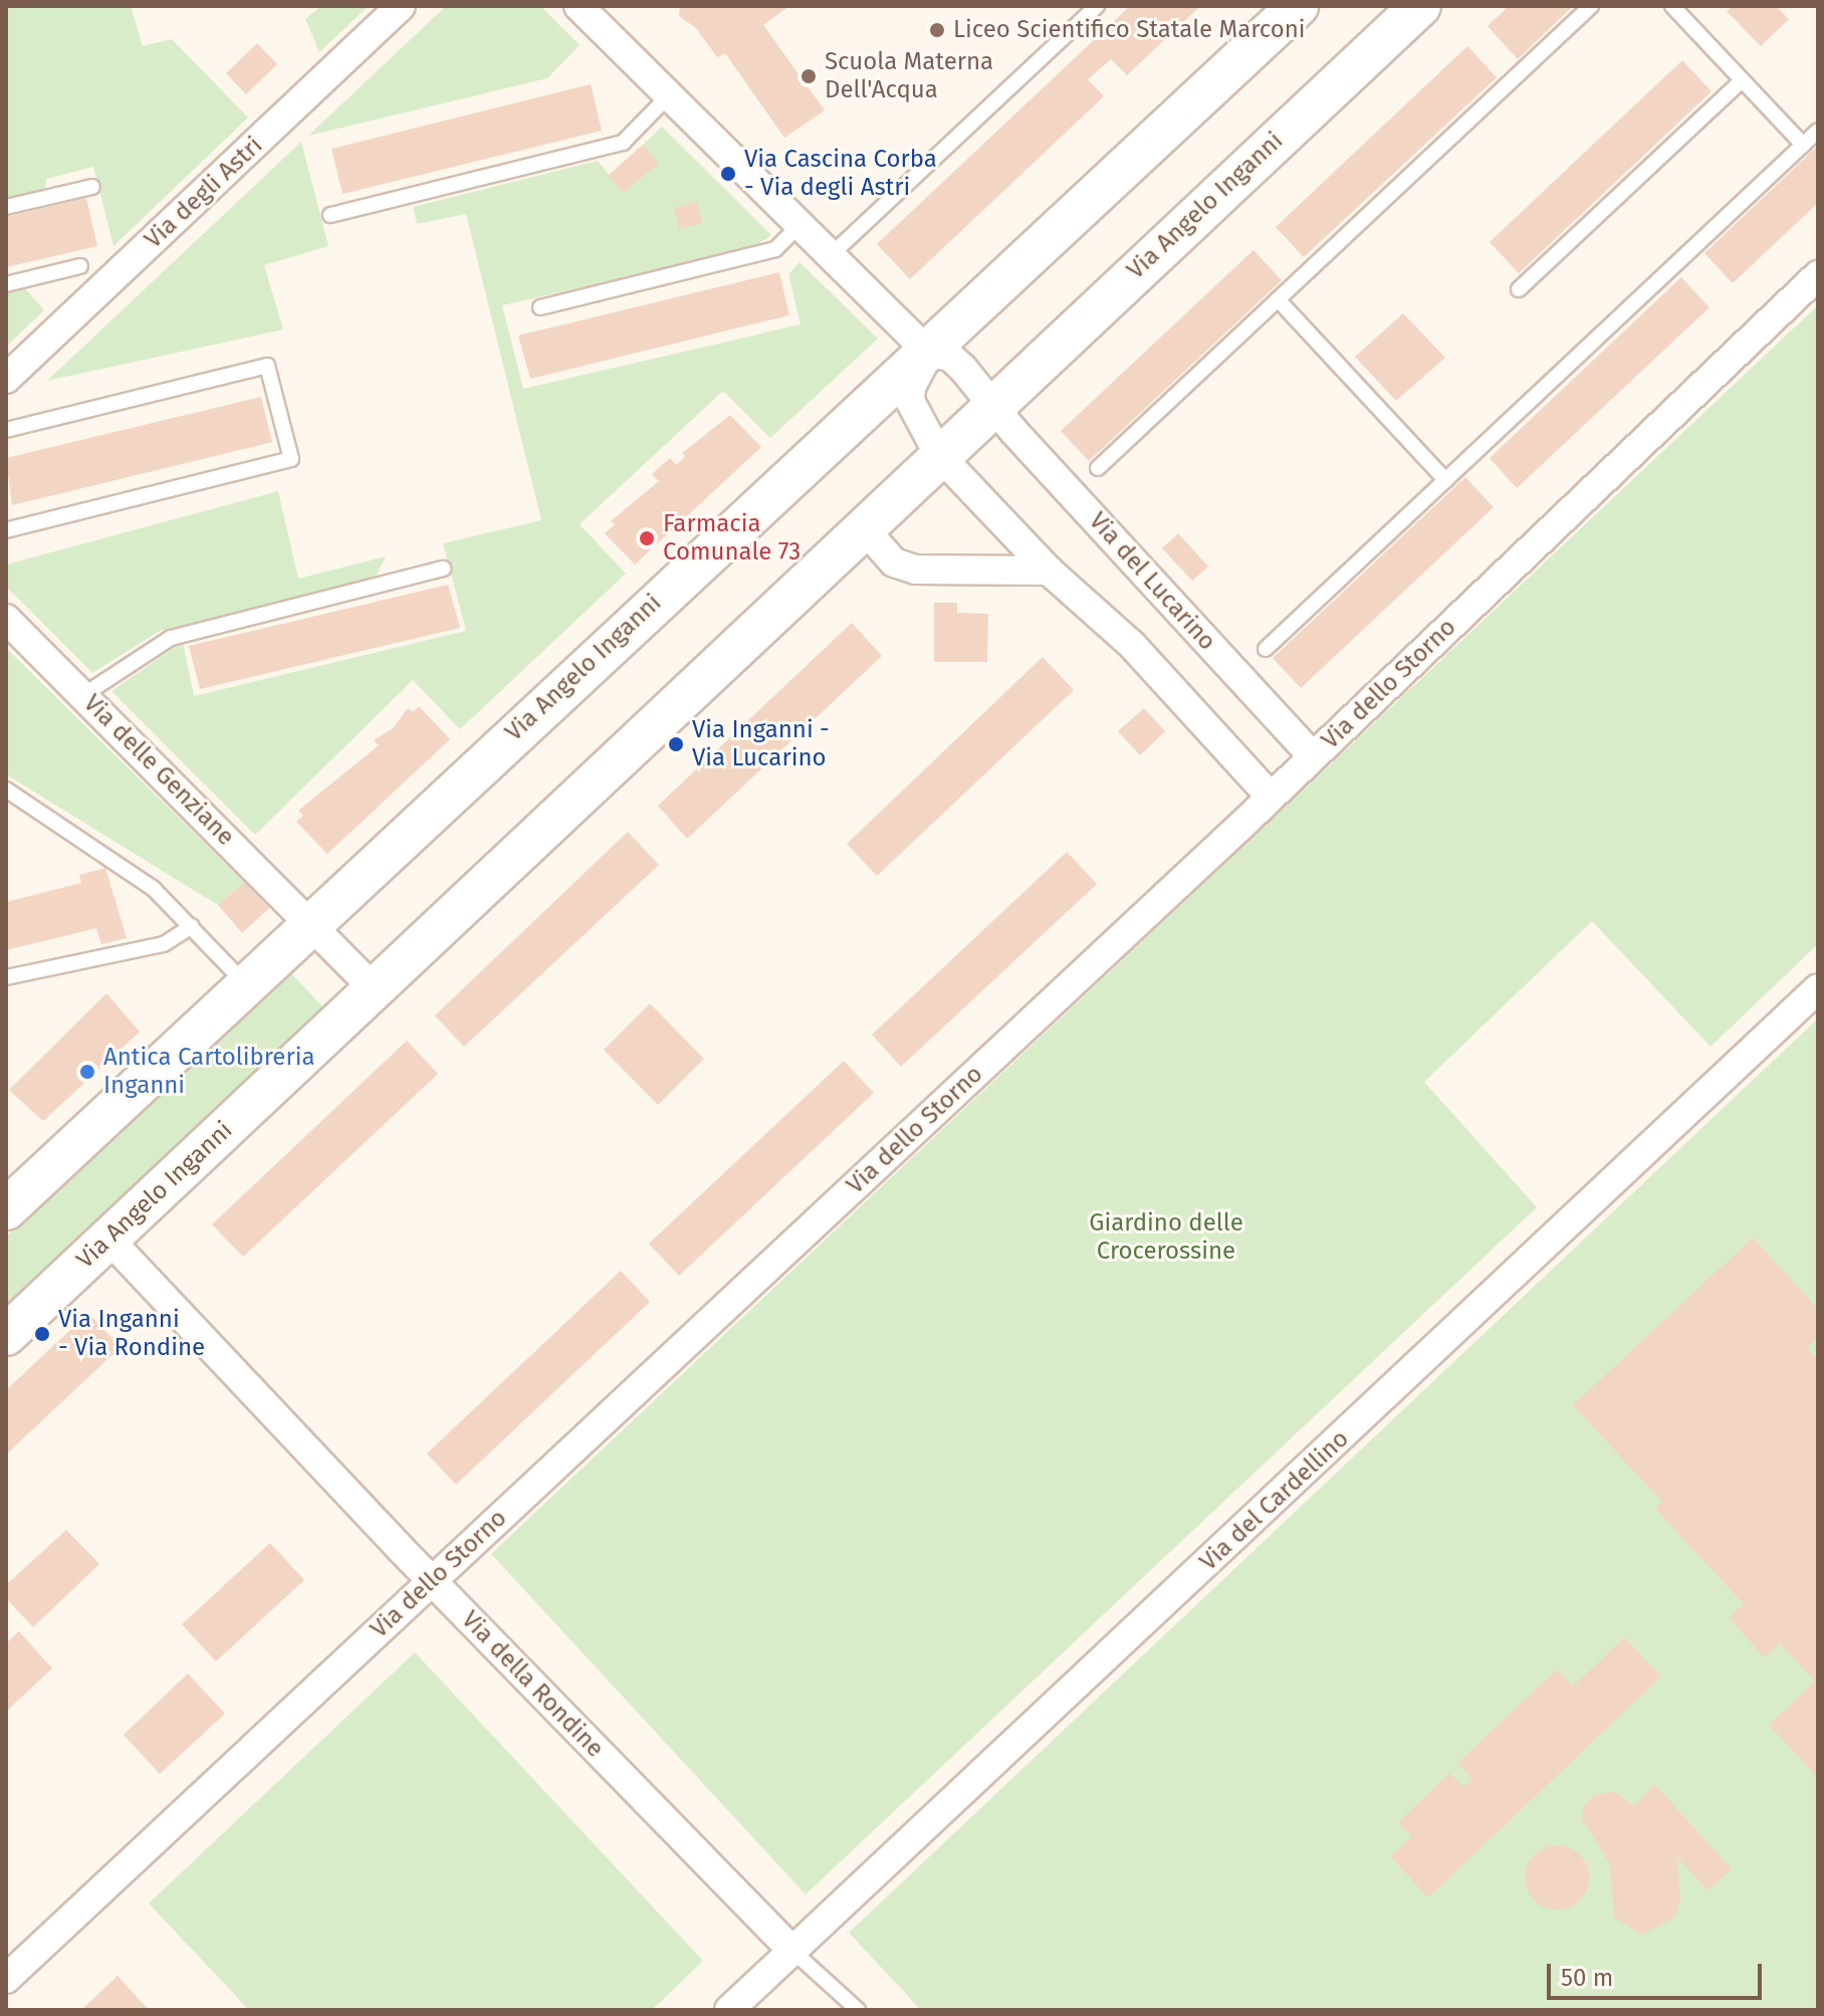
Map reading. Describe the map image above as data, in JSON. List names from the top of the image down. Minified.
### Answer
{"streets":{"street":["Via degli Astri","Via Angelo Inganni","Via del Lucarino","Via dello Storno","Via delle Genziane","Via del Cardellino","Via della Rondine"]},"crossings":[["Via Angelo Inganni","Via del Lucarino"],["Via Angelo Inganni","Via delle Genziane"],["Via Angelo Inganni","Via della Rondine"],["Via del Lucarino","Via dello Storno"],["Via dello Storno","Via della Rondine"],["Via del Cardellino","Via della Rondine"]],"parks":["Giardino delle Crocerossine"],"places":["Liceo Scientifico Statale Marconi","Scuola Materna Dell'Acqua","Via Cascina Corba - Via degli Astri","Farmacia Comunale 73","Via Inganni - Via Lucarino","Antica Cartolibreria Inganni","Via Inganni - Via Rondine"],"scale_bar":"50 m"}
